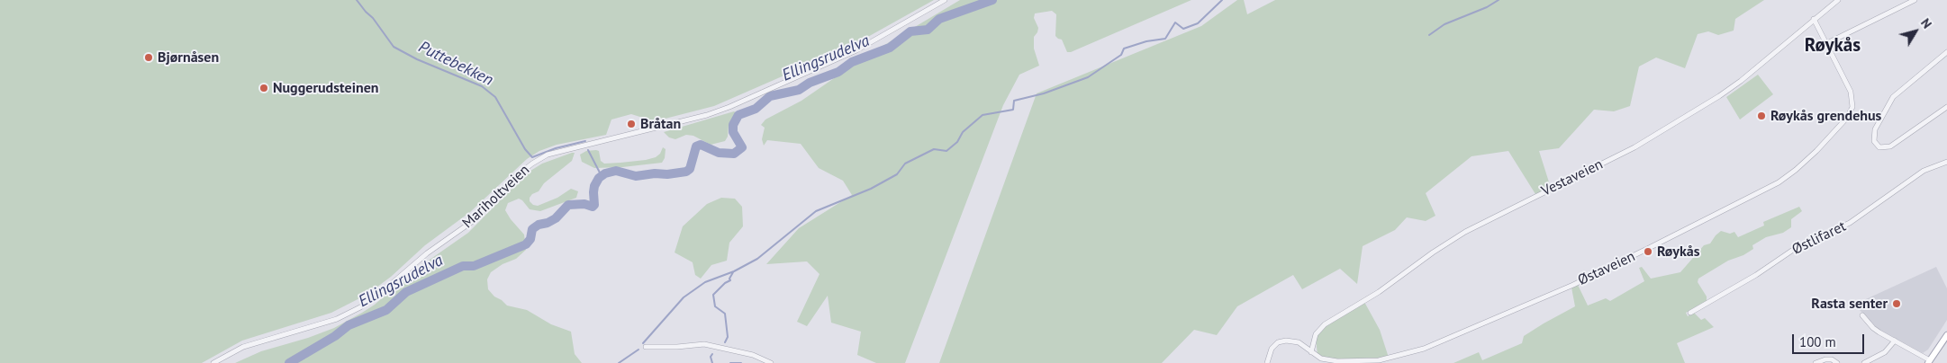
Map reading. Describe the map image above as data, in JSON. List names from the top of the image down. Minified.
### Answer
{"streets":{"street":["Vestaveien","Mariholtveien","Østlifaret","Østaveien"]},"crossings":[["Vestaveien","Østaveien"]],"districts":["Røykås"],"water":["Ellingsrudelva","Puttebekken"],"places":["Bjørnåsen","Nuggerudsteinen","Røykås grendehus","Bråtan","Røykås","Rasta senter"],"scale_bar":"100 m","north":"top right"}
